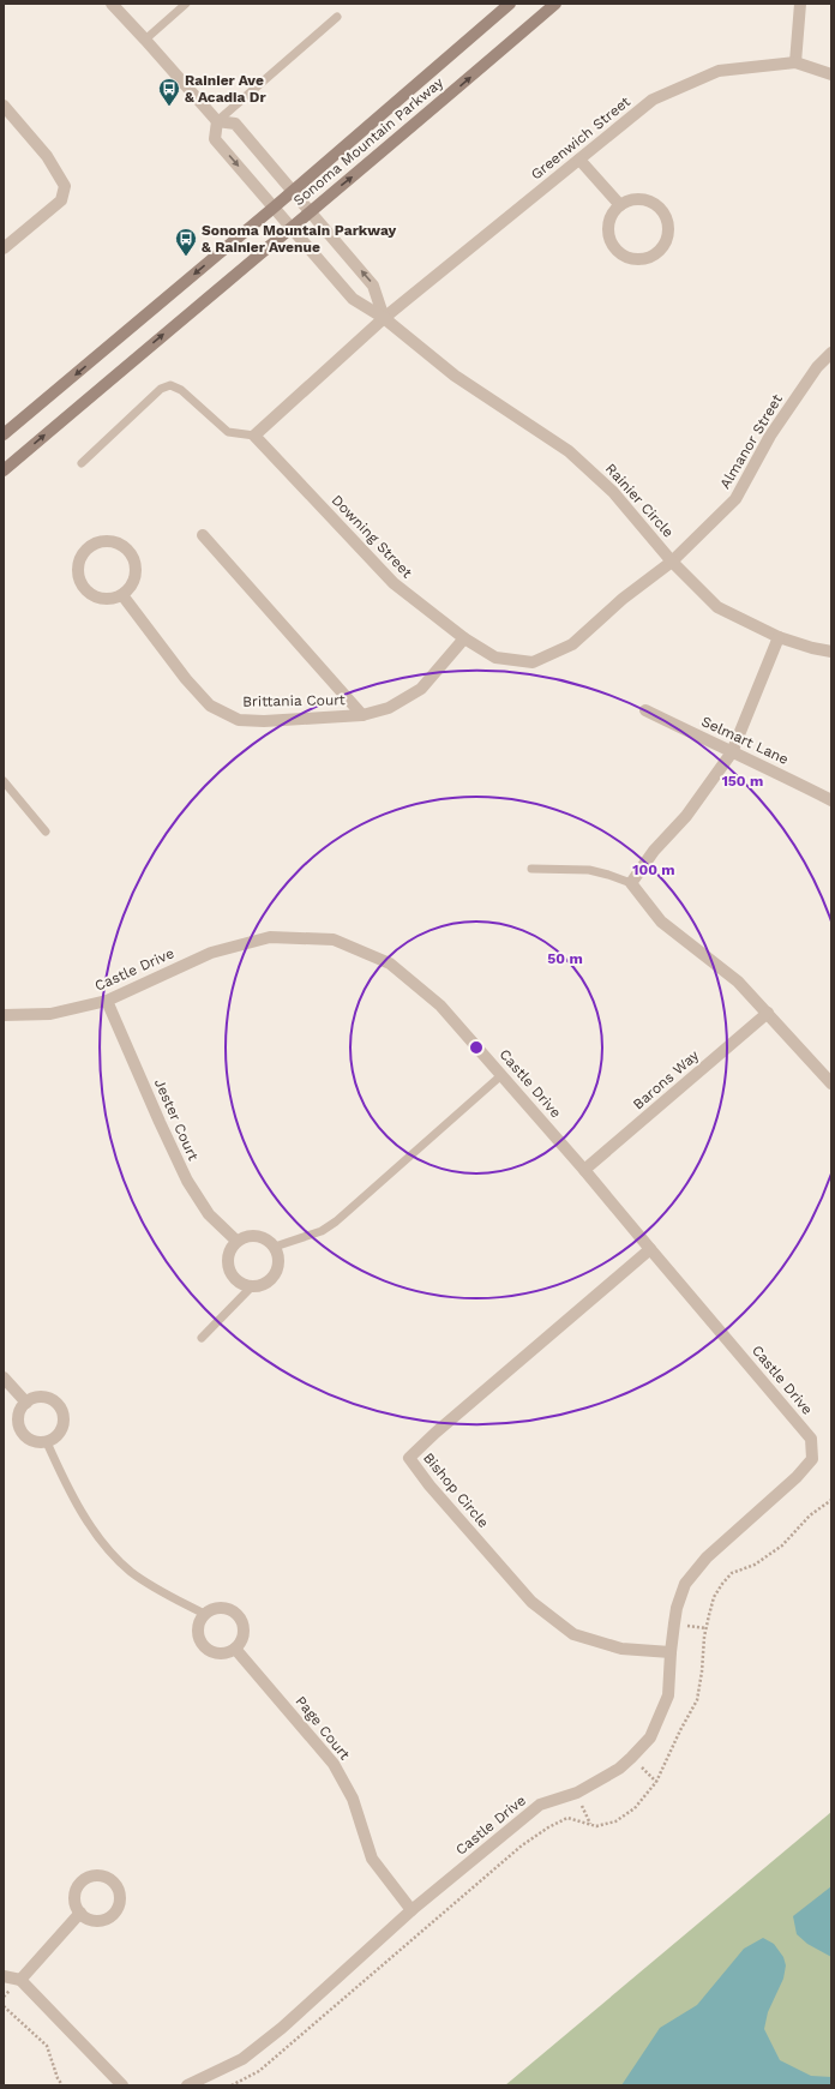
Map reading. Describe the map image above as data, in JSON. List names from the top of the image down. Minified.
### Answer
{"streets":{"main road":["Sonoma Mountain Parkway"],"street":["Greenwich Street","Almanor Street","Rainier Circle","Downing Street","Brittania Court","Selmart Lane","Castle Drive","Barons Way","Jester Court","Bishop Circle","Page Court"]},"crossings":[["Greenwich Street","Rainier Circle"],["Sonoma Mountain Parkway","Rainier Circle"],["Almanor Street","Rainier Circle"],["Almanor Street","Downing Street"],["Rainier Circle","Downing Street"],["Downing Street","Brittania Court"],["Castle Drive","Barons Way"],["Castle Drive","Jester Court"],["Castle Drive","Bishop Circle"],["Castle Drive","Page Court"]],"places":{"bus stop":["Rainier Ave & Acadia Dr","Sonoma Mountain Parkway & Rainier Avenue"]},"rings":["150 m","100 m","50 m"]}
